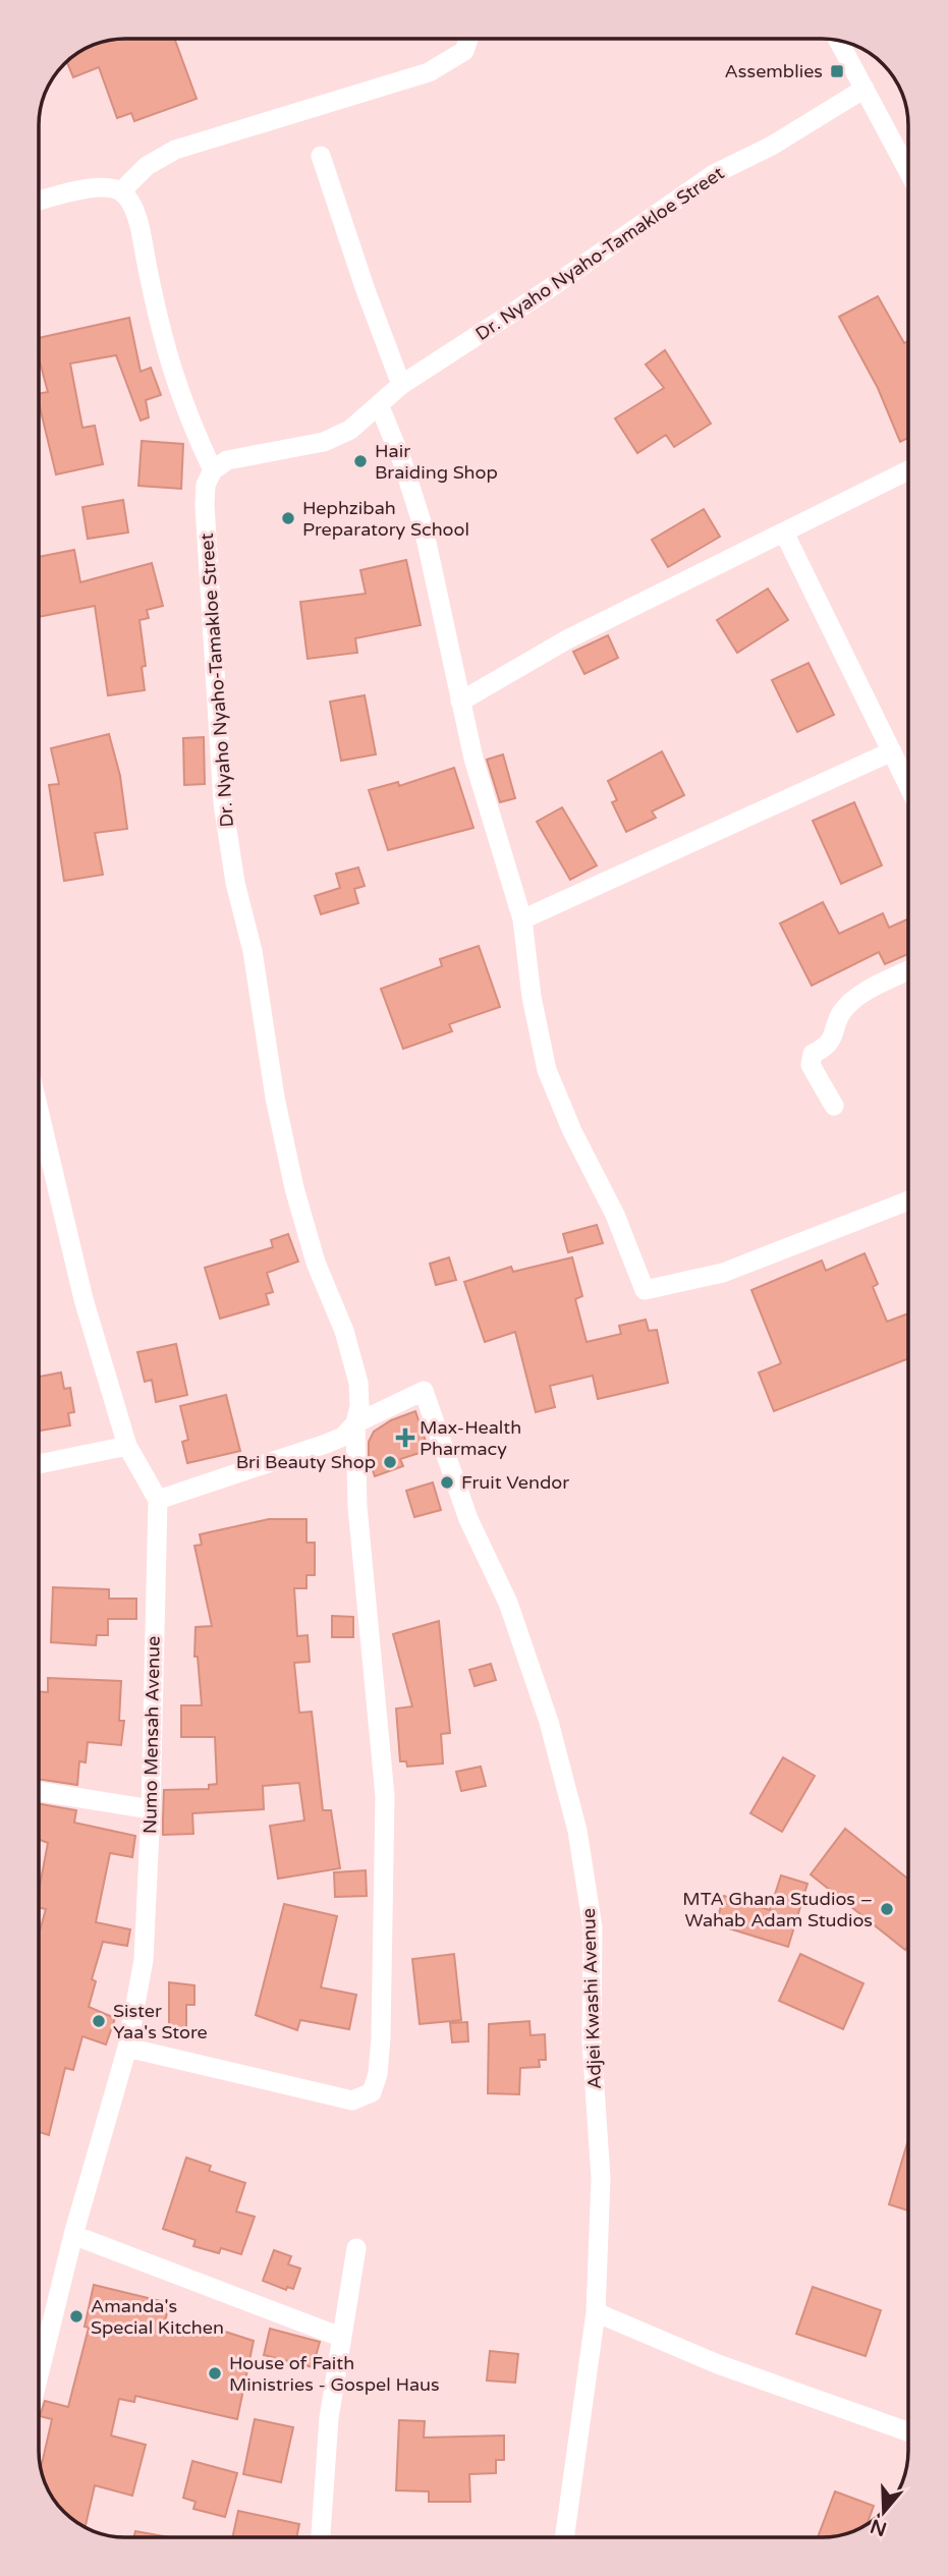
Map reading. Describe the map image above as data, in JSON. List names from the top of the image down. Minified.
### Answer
{"streets":{"street":["Dr. Nyaho Nyaho-Tamakloe Street","Numo Mensah Avenue","Adjei Kwashi Avenue"]},"crossings":[["Dr. Nyaho Nyaho-Tamakloe Street","Numo Mensah Avenue"],["Dr. Nyaho Nyaho-Tamakloe Street","Adjei Kwashi Avenue"]],"places":{"transit":["Assemblies"],"other":["Hair Braiding Shop","Hephzibah Preparatory School","Bri Beauty Shop","Fruit Vendor","MTA Ghana Studios – Wahab Adam Studios","Sister Yaa's Store","Amanda's Special Kitchen","House of Faith Ministries - Gospel Haus"],"health":["Max-Health Pharmacy"]},"north":"bottom"}
